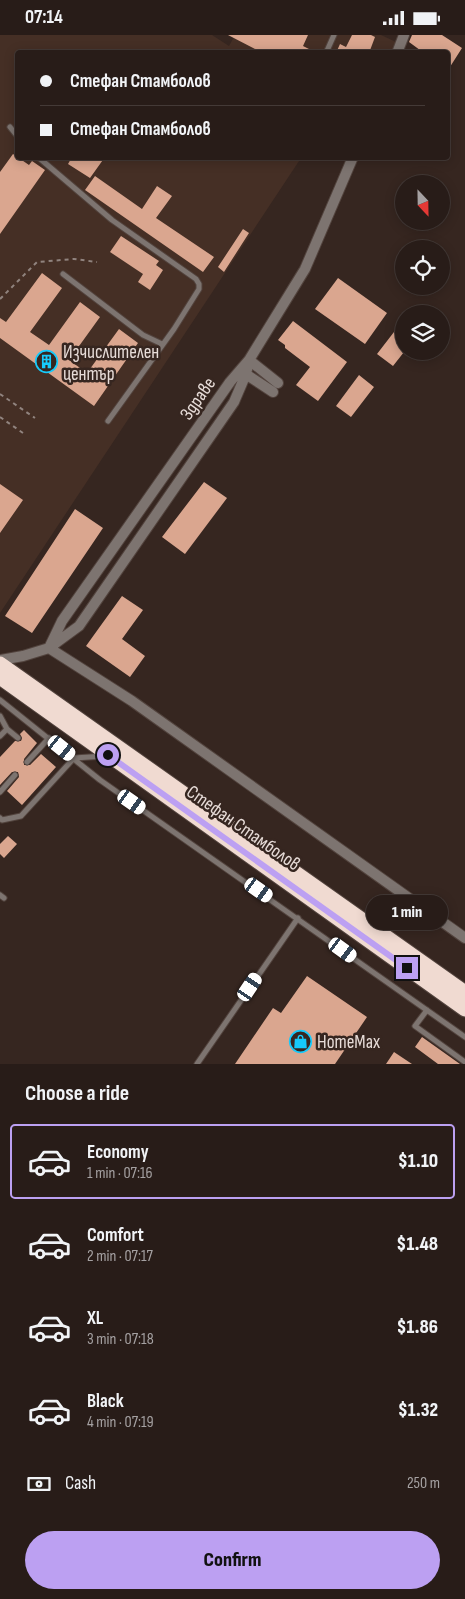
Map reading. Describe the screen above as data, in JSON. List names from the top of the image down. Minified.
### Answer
{"streets":{"highway":["Стефан Стамболов"],"street":["Здраве"]},"places":{"building":["Изчислителен център"],"shop":["HomeMax"]},"north":"bottom","page":{"status":"07:14","banner":["Стефан Стамболов","Стефан Стамболов"],"bubble":"1 min","heading":"Choose a ride","list":[{"name":"Economy","note":"1 min · 07:16","value":"$1.10"},{"name":"Comfort","note":"2 min · 07:17","value":"$1.48"},{"name":"XL","note":"3 min · 07:18","value":"$1.86"},{"name":"Black","note":"4 min · 07:19","value":"$1.32"}],"pay":["Cash","250 m"],"buttons":"Confirm"}}
